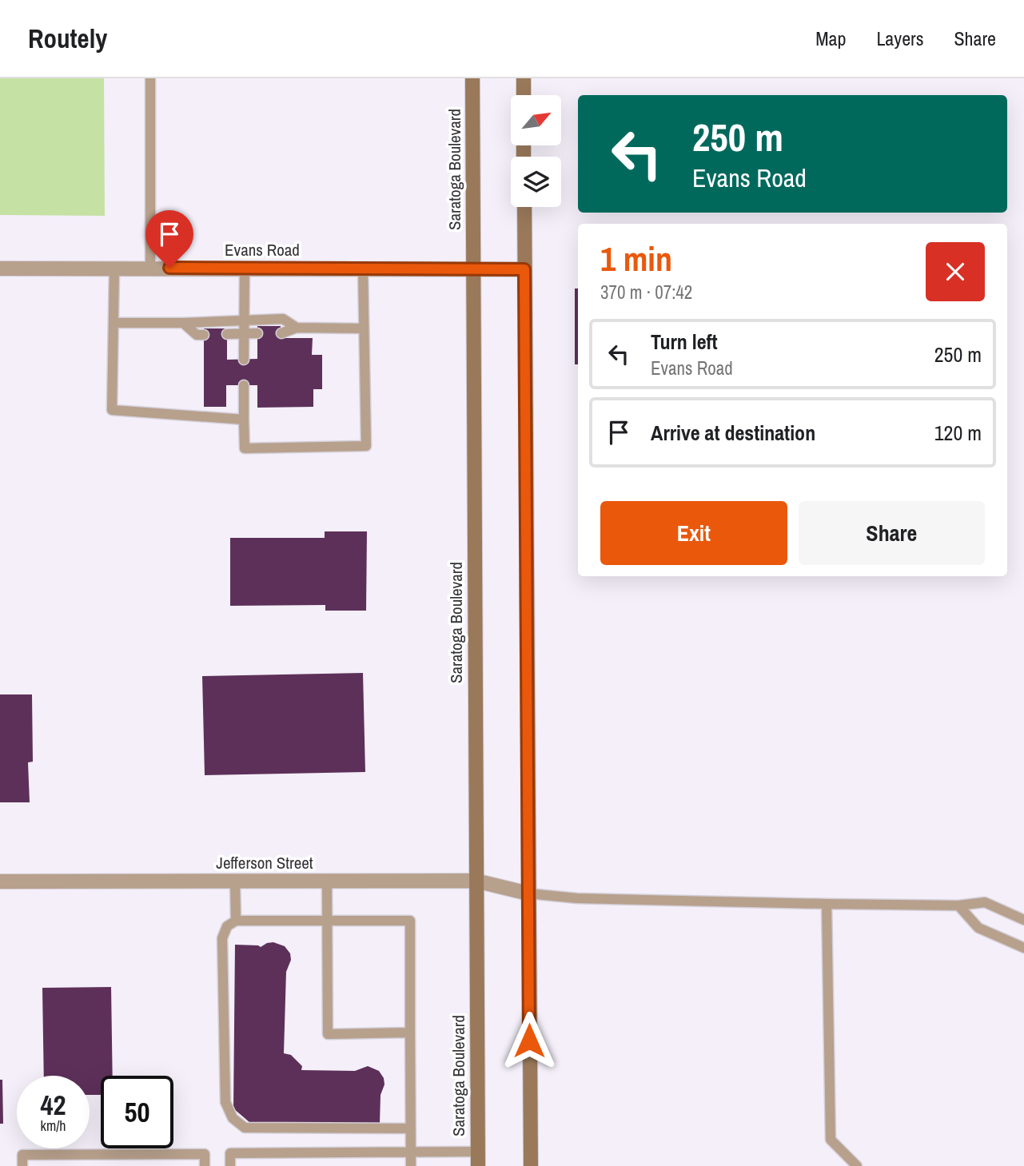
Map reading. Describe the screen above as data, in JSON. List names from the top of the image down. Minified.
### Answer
{"streets":{"main road":["Saratoga Boulevard"],"street":["Evans Road","Jefferson Street"]},"crossings":[["Saratoga Boulevard","Evans Road"],["Saratoga Boulevard","Jefferson Street"]],"north":"top right","page":{"header":"Routely","nav":["Map","Layers","Share"],"turn":["250 m","Evans Road"],"heading":["1 min","370 m · 07:42"],"list":[{"name":"Turn left","note":"Evans Road","value":"250 m"},{"name":"Arrive at destination","value":"120 m"}],"buttons":["Exit","Share"],"speed":"42 km/h","limit":"50"}}
